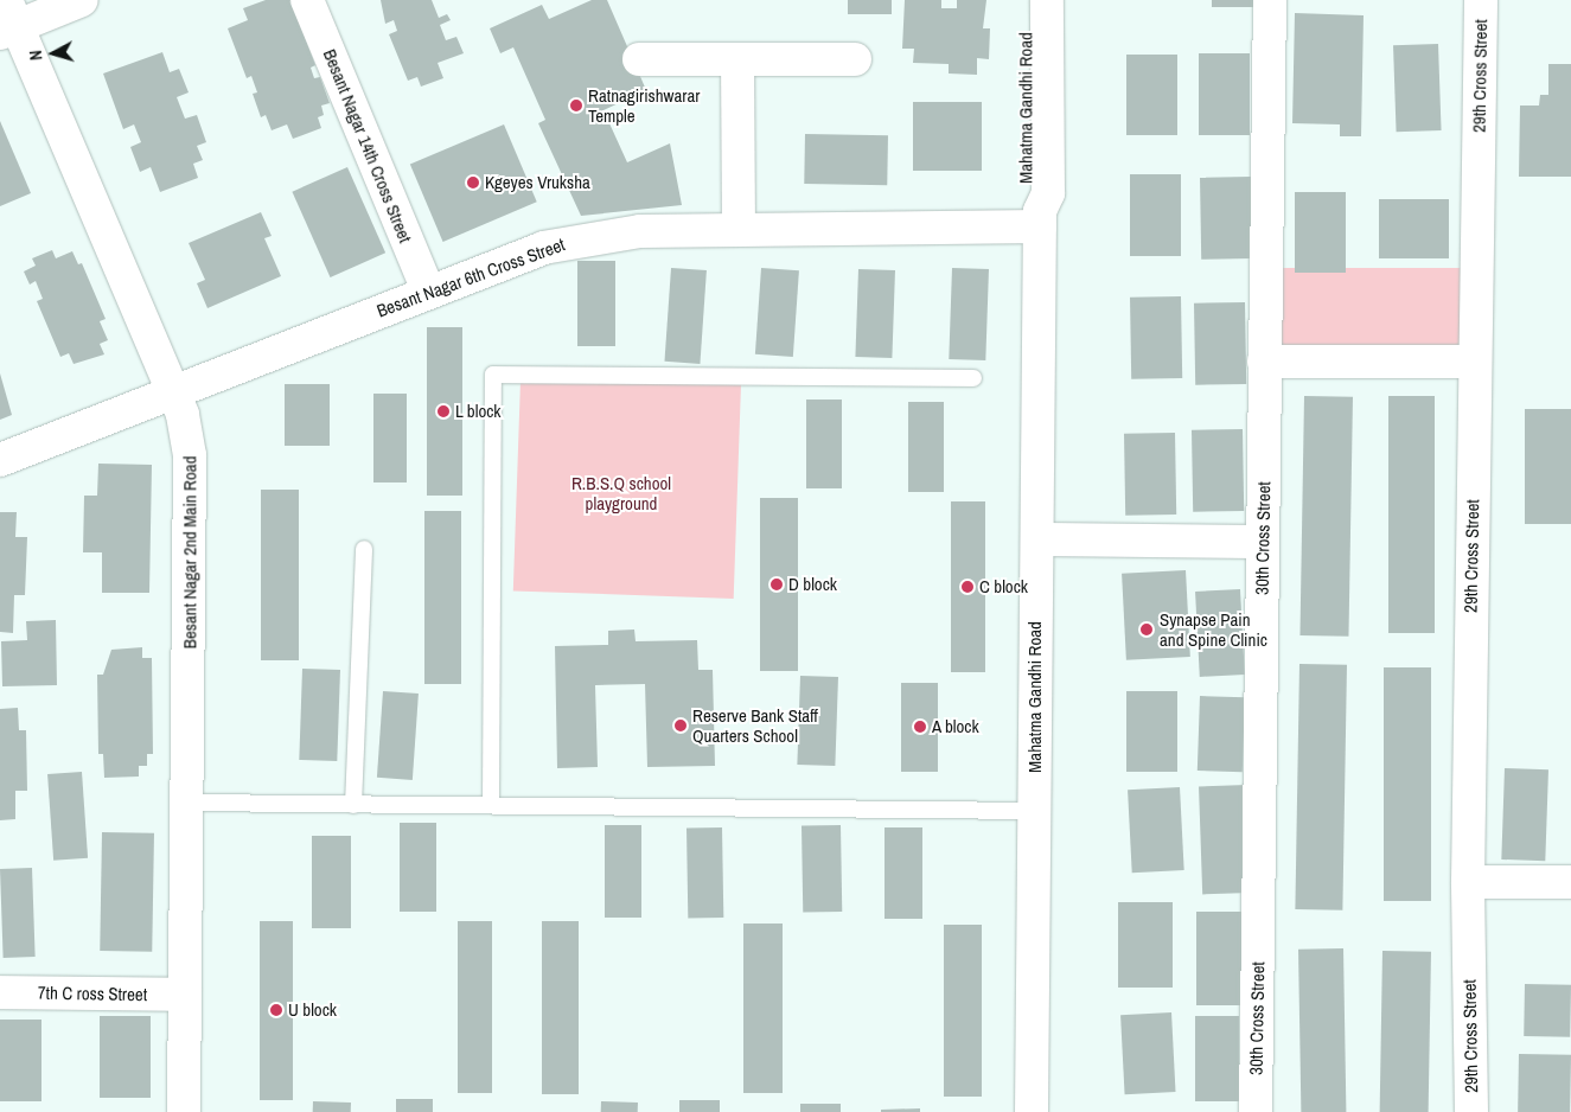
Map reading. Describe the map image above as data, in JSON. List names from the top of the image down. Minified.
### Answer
{"streets":{"street":["29th Cross Street","Mahatma Gandhi Road","Besant Nagar 14th Cross Street","Besant Nagar 6th Cross Street","30th Cross Street","Besant Nagar 2nd Main Road","7th C ross Street"]},"crossings":[["Mahatma Gandhi Road","Besant Nagar 6th Cross Street"],["Besant Nagar 14th Cross Street","Besant Nagar 6th Cross Street"],["Besant Nagar 6th Cross Street","Besant Nagar 2nd Main Road"],["Besant Nagar 2nd Main Road","7th C ross Street"]],"parks":["R.B.S.Q school playground"],"places":["Ratnagirishwarar Temple","Kgeyes Vruksha","L block","D block","C block","Synapse Pain and Spine Clinic","Reserve Bank Staff Quarters School","A block","U block"],"north":"left"}
